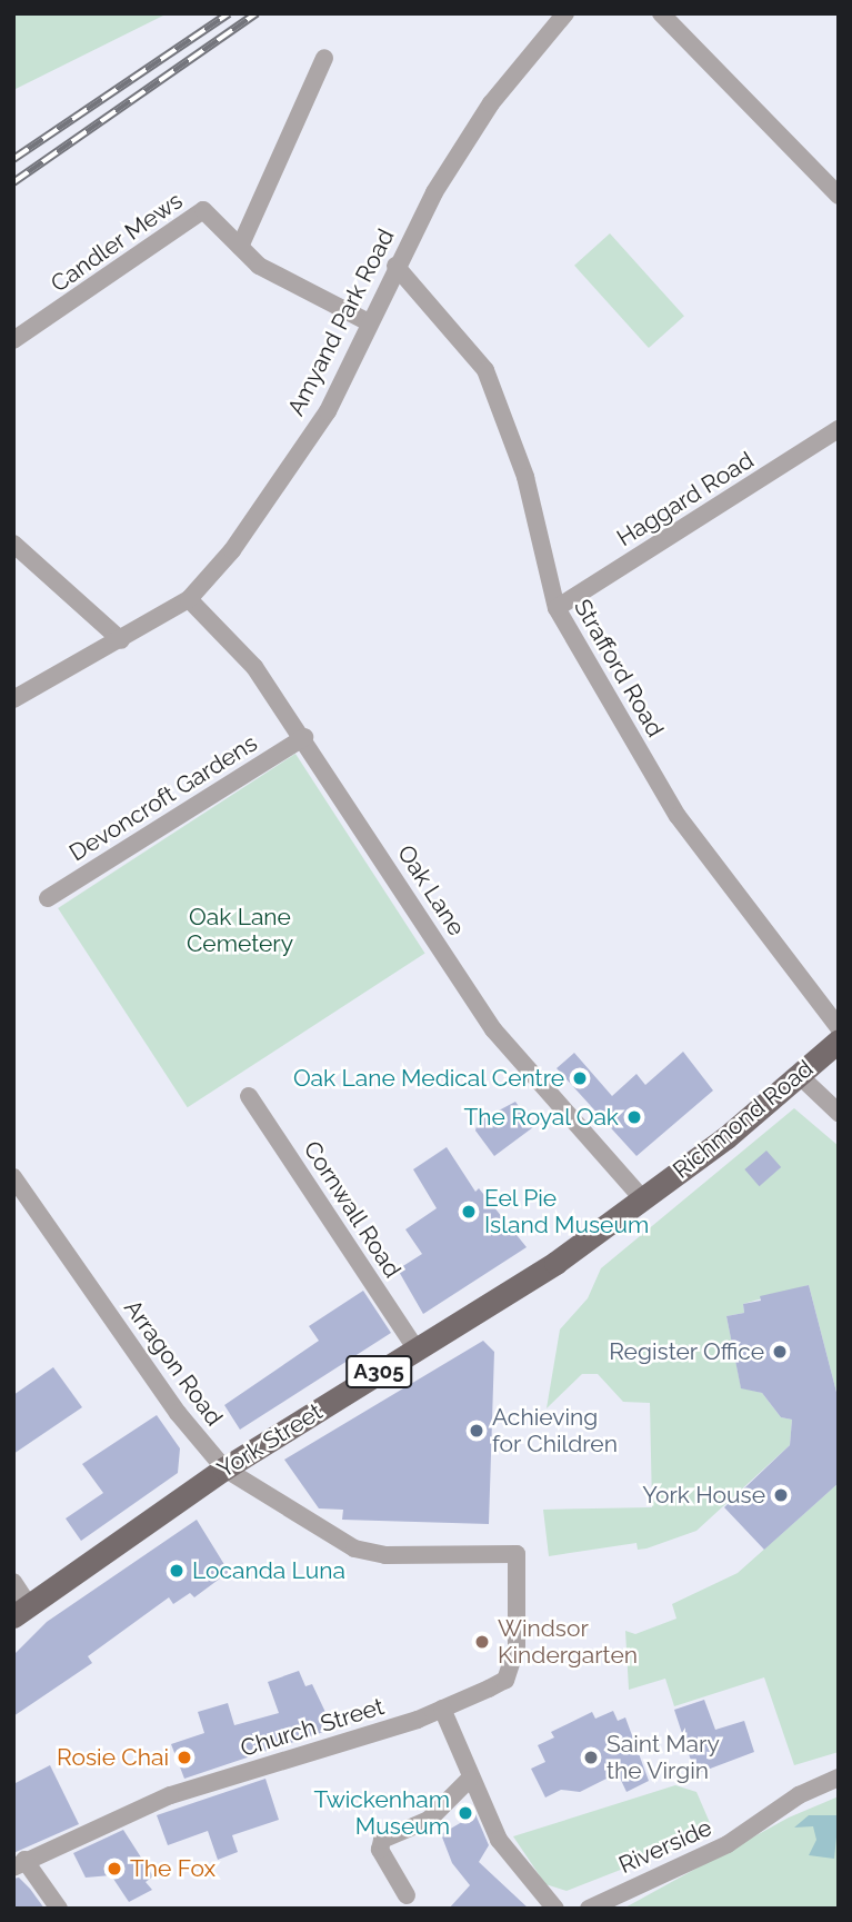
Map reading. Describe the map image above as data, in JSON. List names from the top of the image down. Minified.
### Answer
{"streets":{"main road":["Richmond Road","A305","York Street"],"street":["Candler Mews","Amyand Park Road","Haggard Road","Strafford Road","Devoncroft Gardens","Oak Lane","Cornwall Road","Arragon Road","Church Street","Riverside"]},"crossings":[["Candler Mews","Amyand Park Road"],["Amyand Park Road","Strafford Road"],["Amyand Park Road","Oak Lane"],["Haggard Road","Strafford Road"],["Devoncroft Gardens","Oak Lane"],["Oak Lane","Richmond Road"],["Richmond Road","York Street"],["Cornwall Road","York Street"],["Arragon Road","York Street"],["Arragon Road","Church Street"]],"parks":["Oak Lane Cemetery"],"places":["Oak Lane Medical Centre","The Royal Oak","Eel Pie Island Museum","Register Office","Achieving for Children","York House","Locanda Luna","Windsor Kindergarten","Rosie Chai","Saint Mary the Virgin","Twickenham Museum","The Fox"]}
